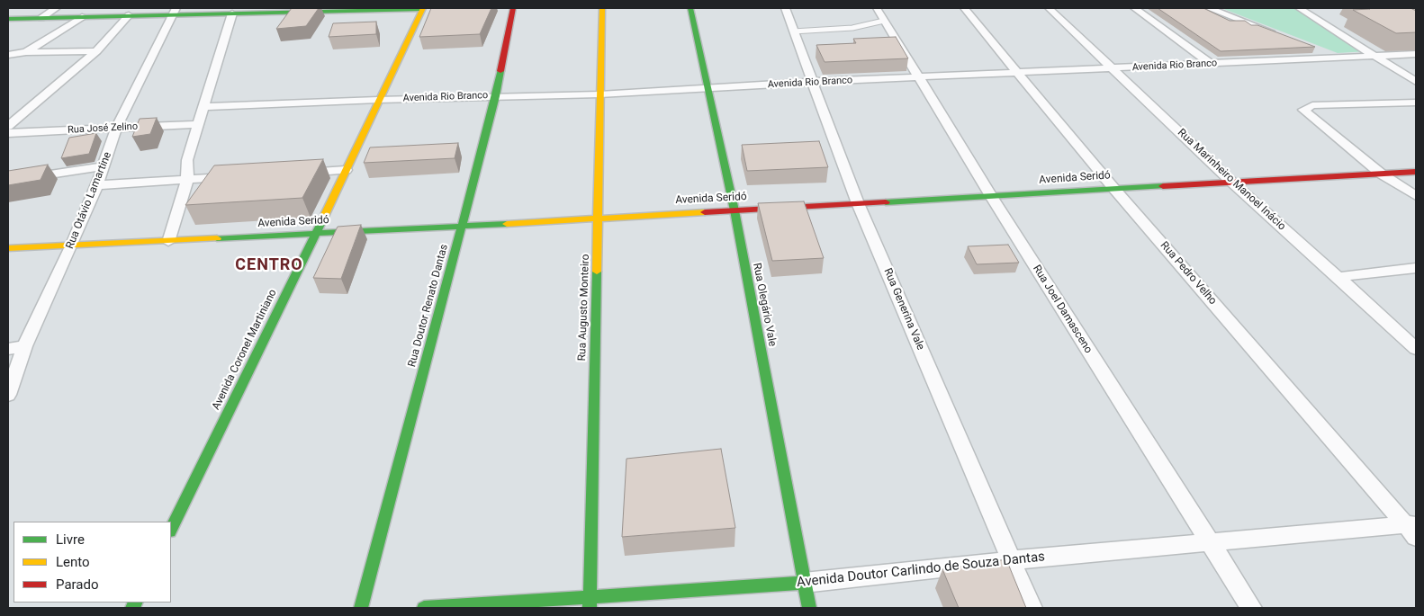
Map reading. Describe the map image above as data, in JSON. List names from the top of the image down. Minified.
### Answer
{"streets":{"main road":["Avenida Seridó","Rua Olegário Vale","Rua Doutor Renato Dantas","Rua Augusto Monteiro","Avenida Coronel Martiniano","Avenida Doutor Carlindo de Souza Dantas"],"street":["Avenida Rio Branco","Rua José Zelino","Rua Marinheiro Manoel Inácio","Rua Otávio Lamartine","Rua Pedro Velho","Rua Generina Vale","Rua Joel Damasceno"]},"crossings":[["Avenida Rio Branco","Rua Marinheiro Manoel Inácio"],["Avenida Rio Branco","Rua Pedro Velho"],["Avenida Rio Branco","Rua Olegário Vale"],["Avenida Rio Branco","Rua Doutor Renato Dantas"],["Avenida Rio Branco","Rua Augusto Monteiro"],["Avenida Rio Branco","Rua Generina Vale"],["Avenida Rio Branco","Rua Joel Damasceno"],["Avenida Rio Branco","Avenida Coronel Martiniano"],["Rua José Zelino","Rua Otávio Lamartine"],["Avenida Seridó","Rua Marinheiro Manoel Inácio"],["Avenida Seridó","Rua Otávio Lamartine"],["Avenida Seridó","Rua Pedro Velho"],["Avenida Seridó","Rua Olegário Vale"],["Avenida Seridó","Rua Doutor Renato Dantas"],["Avenida Seridó","Rua Augusto Monteiro"],["Avenida Seridó","Rua Generina Vale"],["Avenida Seridó","Rua Joel Damasceno"],["Avenida Seridó","Avenida Coronel Martiniano"],["Rua Pedro Velho","Avenida Doutor Carlindo de Souza Dantas"],["Rua Olegário Vale","Avenida Doutor Carlindo de Souza Dantas"],["Rua Augusto Monteiro","Avenida Doutor Carlindo de Souza Dantas"],["Rua Generina Vale","Avenida Doutor Carlindo de Souza Dantas"],["Rua Joel Damasceno","Avenida Doutor Carlindo de Souza Dantas"]],"districts":["CENTRO"],"legend":["Livre","Lento","Parado"]}
